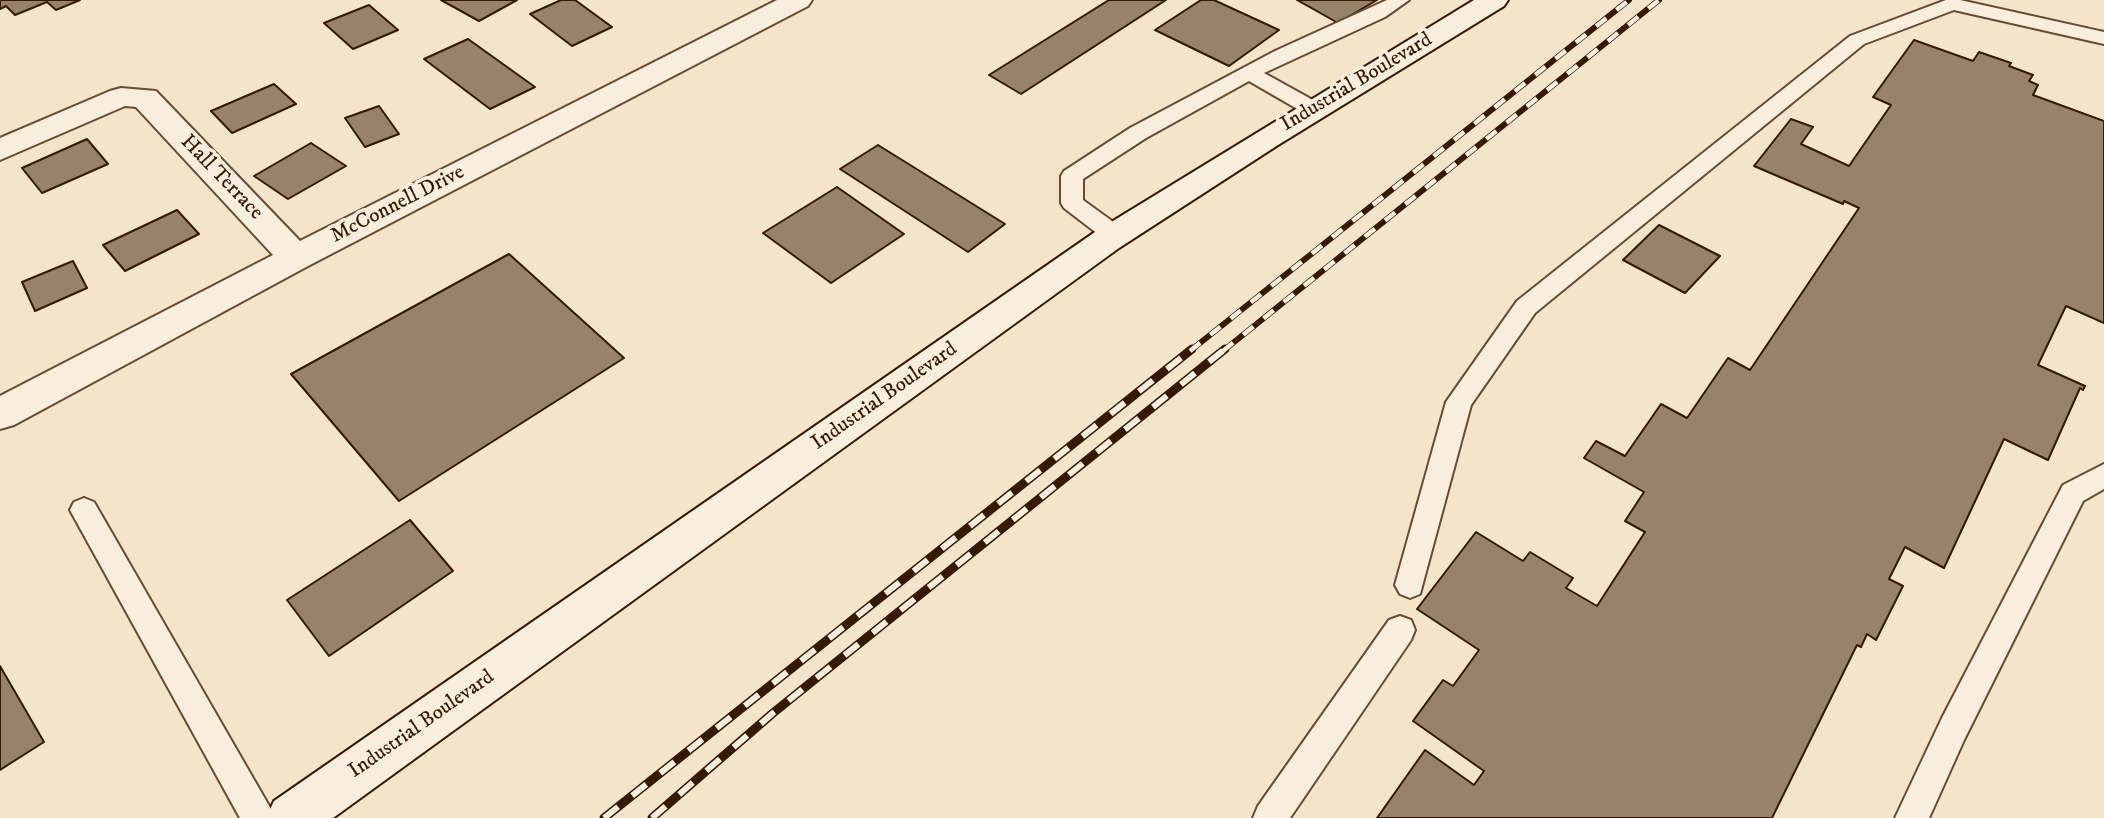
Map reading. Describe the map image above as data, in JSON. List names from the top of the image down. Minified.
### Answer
{"streets":{"street":["Industrial Boulevard","Hall Terrace","McConnell Drive"]},"crossings":[["Hall Terrace","McConnell Drive"]]}
